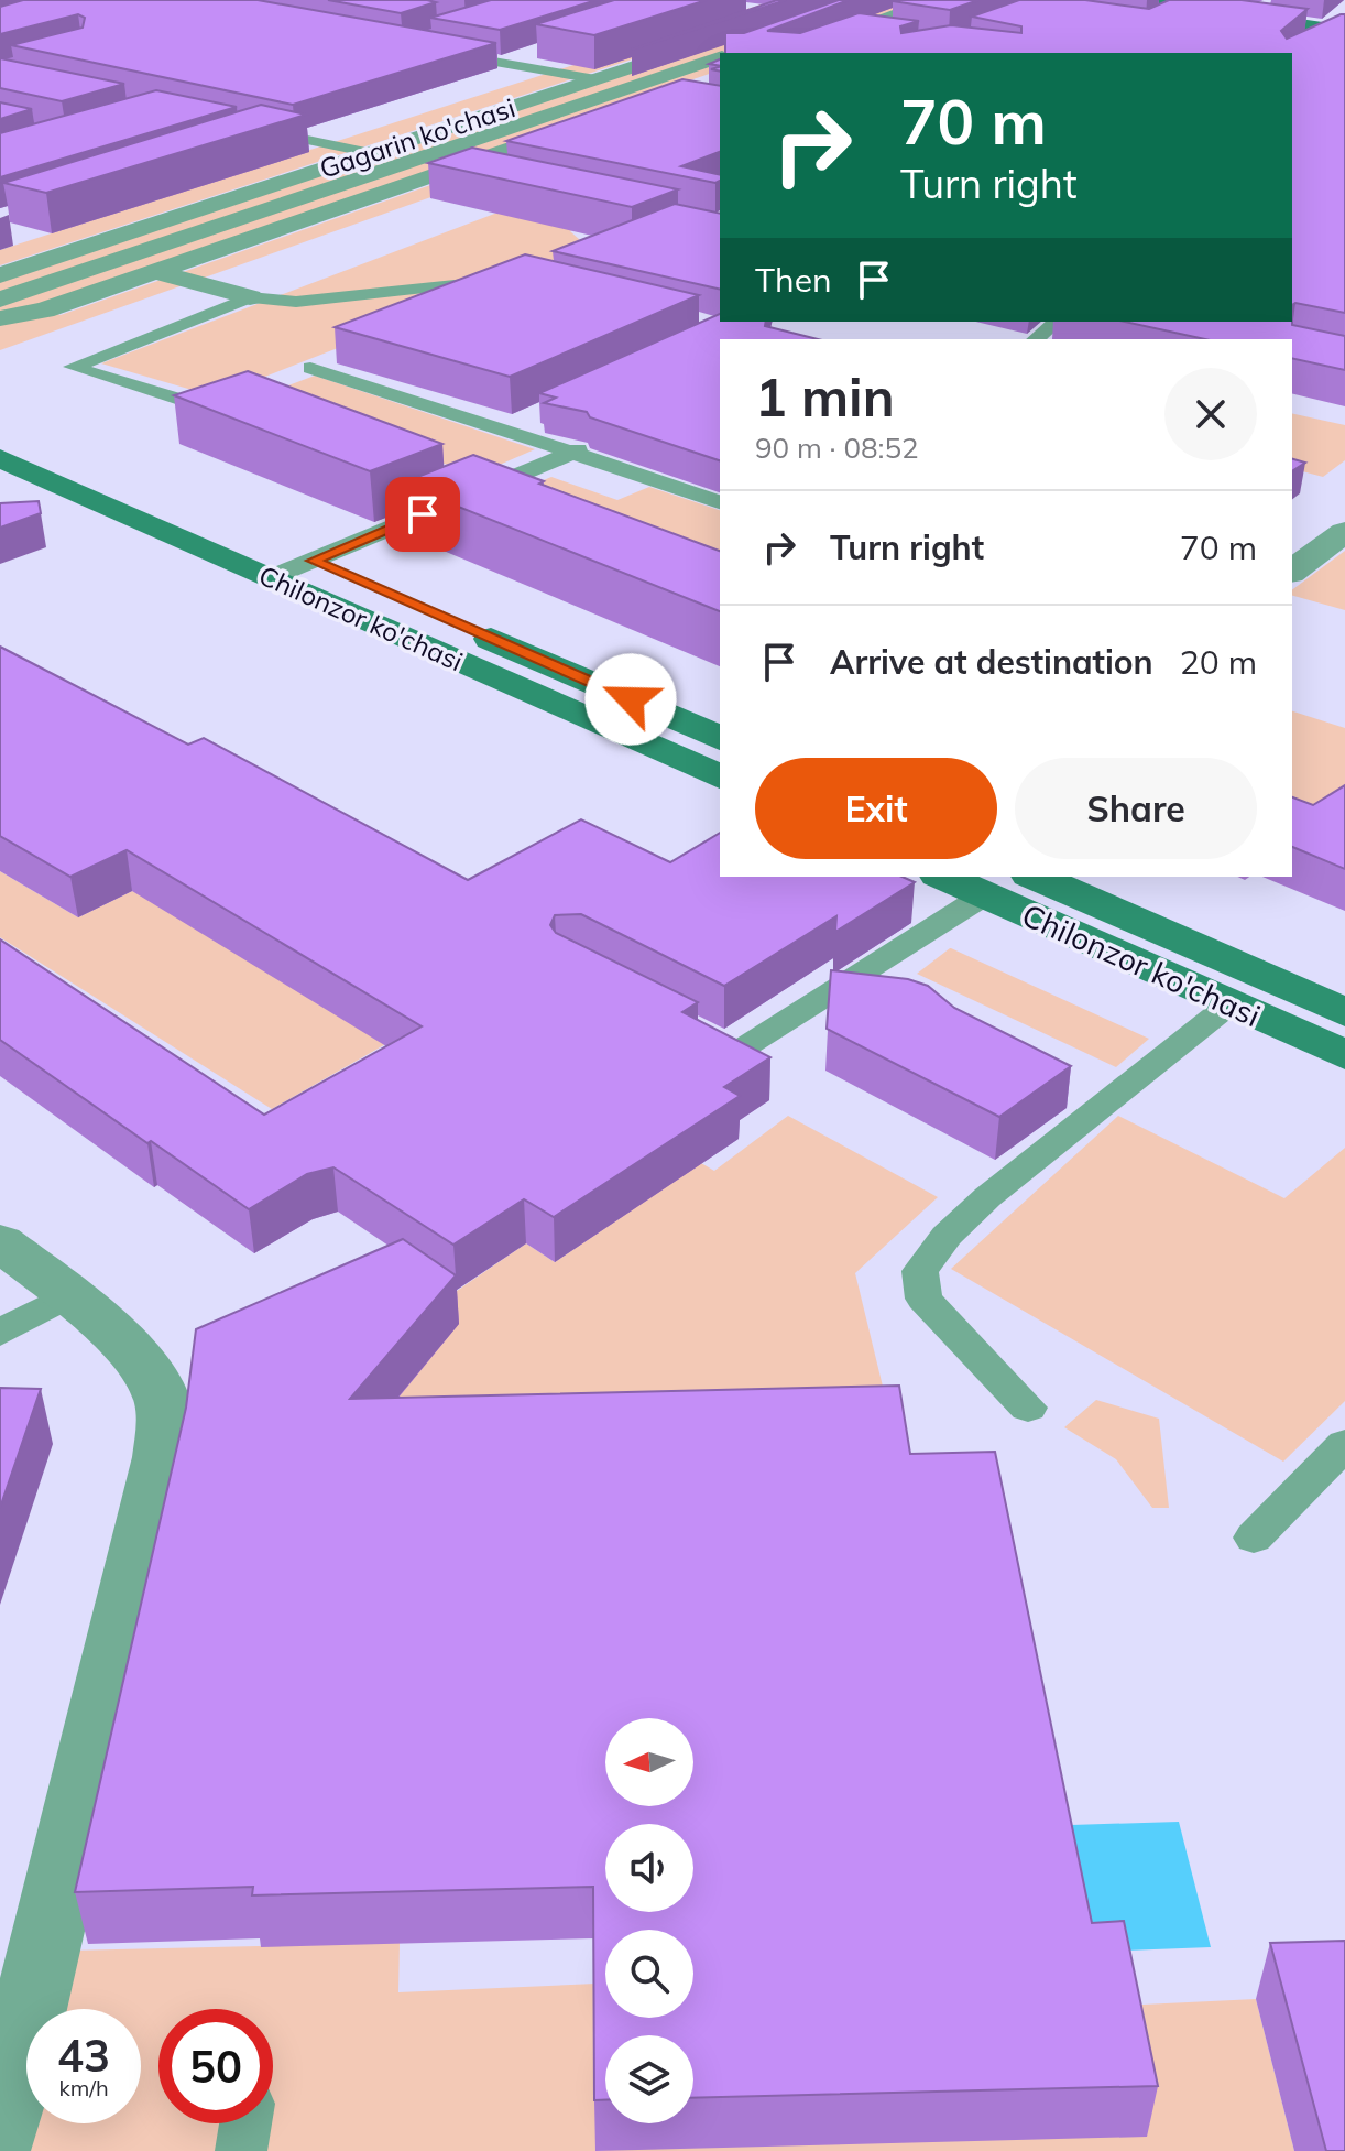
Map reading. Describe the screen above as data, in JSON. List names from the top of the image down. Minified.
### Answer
{"streets":{"main road":["Chilonzor ko'chasi"],"street":["Gagarin ko'chasi"]},"north":"left","page":{"turn":["70 m","Turn right"],"then":"Then","heading":["1 min","90 m · 08:52"],"list":[{"name":"Turn right","value":"70 m"},{"name":"Arrive at destination","value":"20 m"}],"buttons":["Exit","Share"],"speed":"43 km/h","limit":"50"}}
